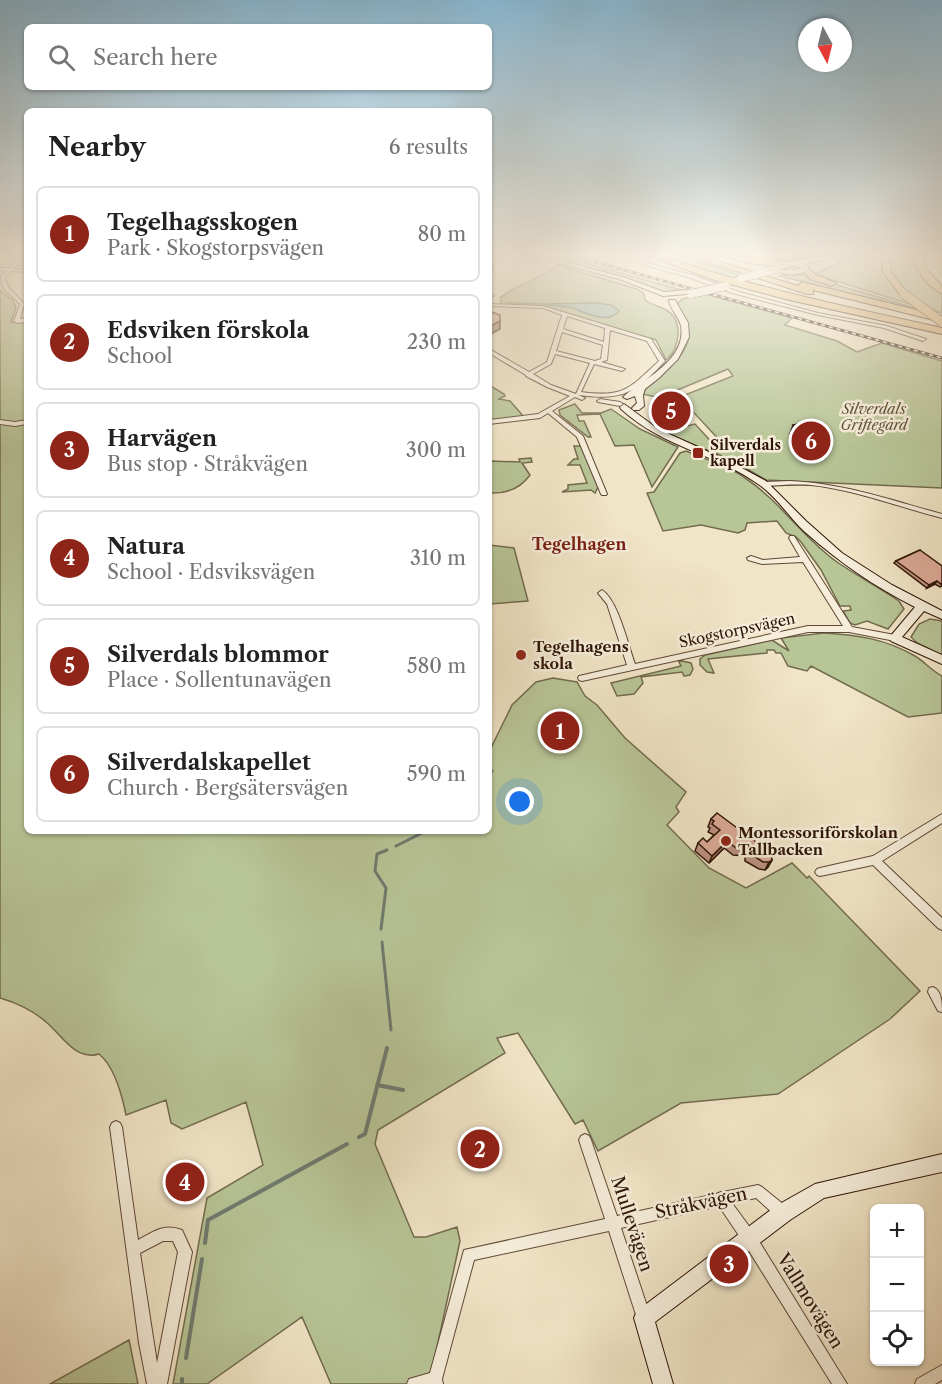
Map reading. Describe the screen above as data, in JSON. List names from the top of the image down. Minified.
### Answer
{"streets":{"street":["Skogstorpsvägen","Stråkvägen","Mullevägen","Vallmovägen"]},"crossings":[["Stråkvägen","Mullevägen"]],"districts":["Tegelhagen"],"parks":["Silverdals Griftegård"],"places":{"transit":["Silverdals kapell"],"other":["Tegelhagens skola","Montessoriförskolan Tallbacken"]},"north":"bottom","page":{"search":"Search here","heading":["Nearby","6 results"],"list":[{"mark":"1","name":"Tegelhagsskogen","note":"Park · Skogstorpsvägen","value":"80 m"},{"mark":"2","name":"Edsviken förskola","note":"School","value":"230 m"},{"mark":"3","name":"Harvägen","note":"Bus stop · Stråkvägen","value":"300 m"},{"mark":"4","name":"Natura","note":"School · Edsviksvägen","value":"310 m"},{"mark":"5","name":"Silverdals blommor","note":"Place · Sollentunavägen","value":"580 m"},{"mark":"6","name":"Silverdalskapellet","note":"Church · Bergsätersvägen","value":"590 m"}],"pins":["5","6","1","2","4","3"],"map_buttons":["+","−"]}}
